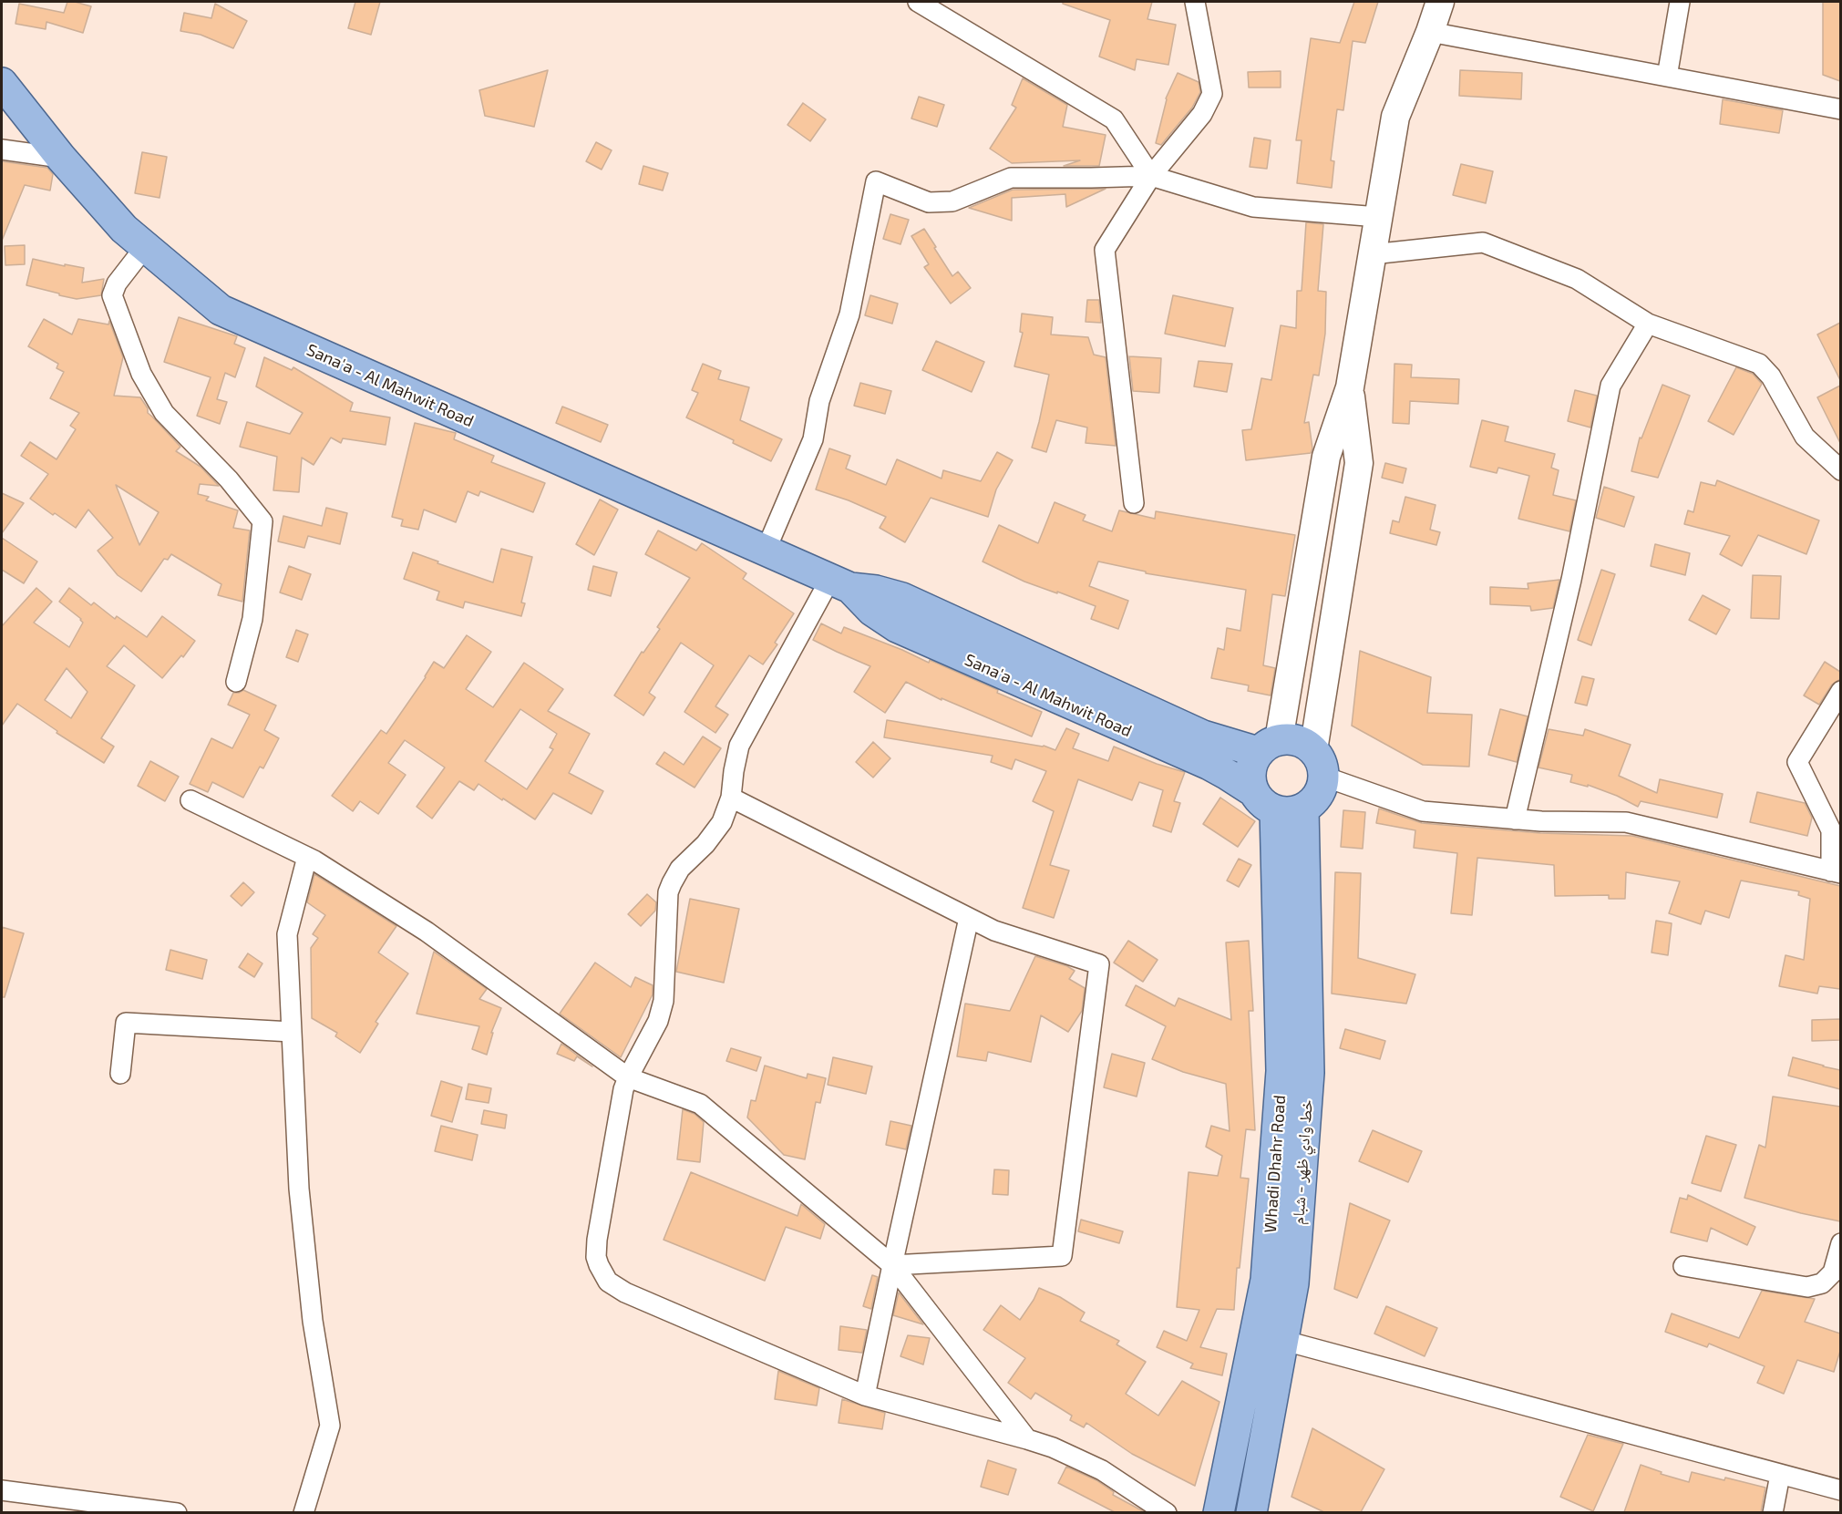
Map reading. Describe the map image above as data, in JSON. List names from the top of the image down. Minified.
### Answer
{"streets":{"main road":["Sana'a - Al Mahwit Road","خط وادي ظهر - شبام","Whadi Dhahr Road"]},"crossings":[["Sana'a - Al Mahwit Road","خط وادي ظهر - شبام"],["Sana'a - Al Mahwit Road","Whadi Dhahr Road"],["خط وادي ظهر - شبام","Whadi Dhahr Road"]]}
